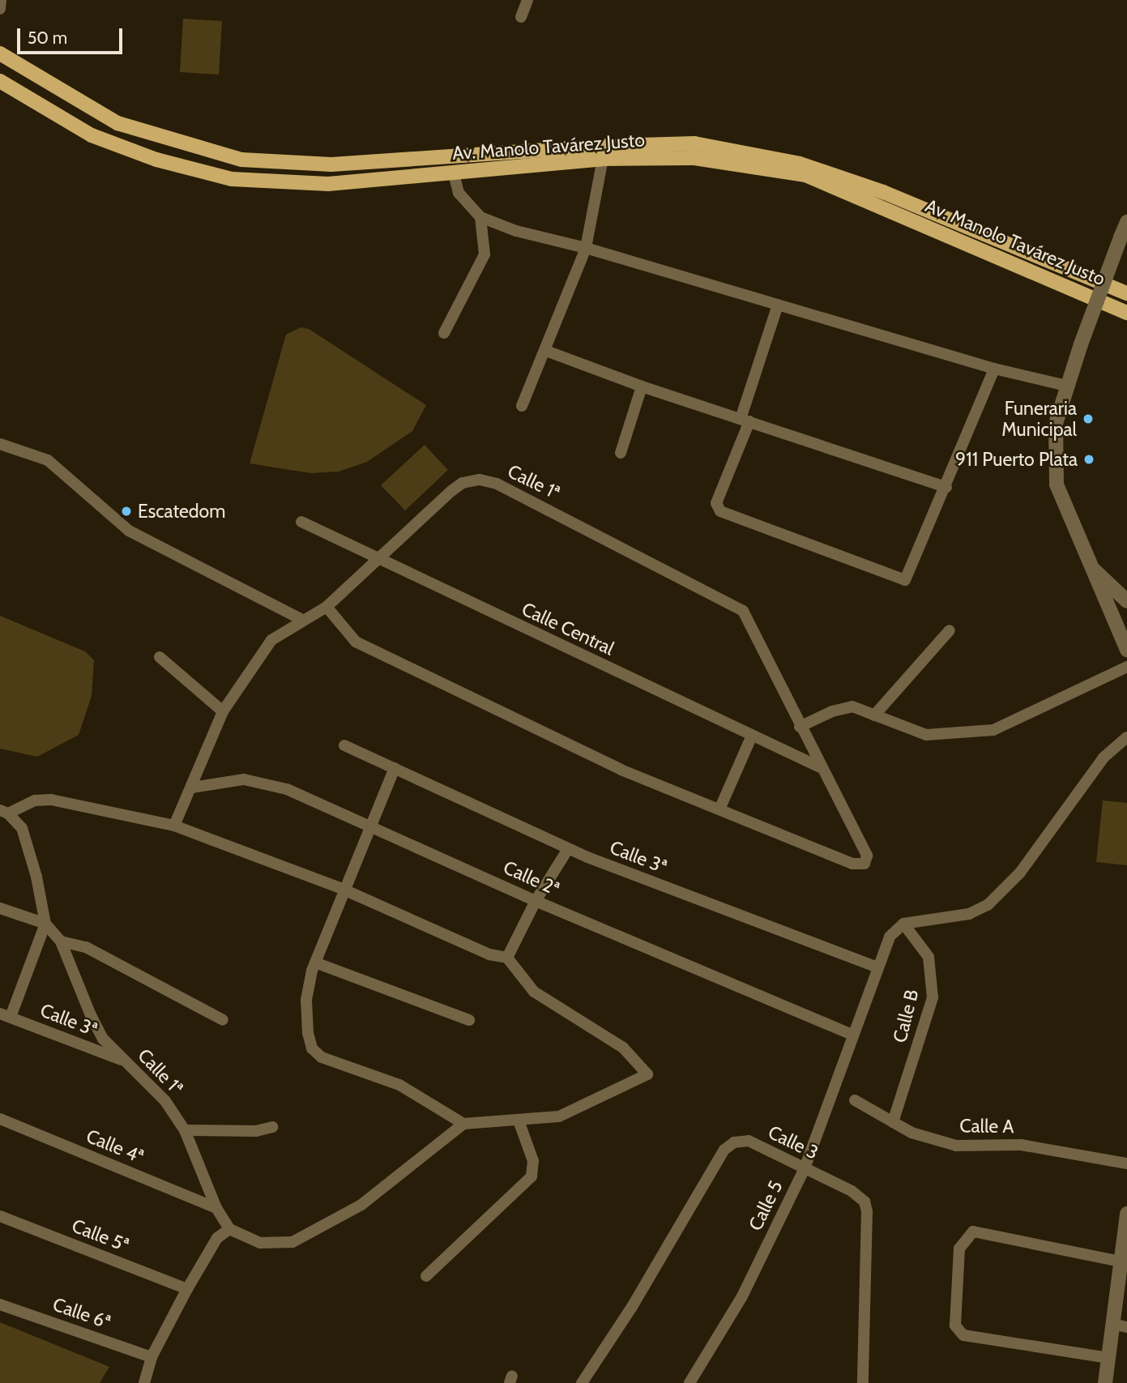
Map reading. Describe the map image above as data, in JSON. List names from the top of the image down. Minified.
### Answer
{"streets":{"main road":["Av. Manolo Tavárez Justo"],"street":["Calle 1ª","Calle Central","Calle 3ª","Calle 2ª","Calle B","Calle A","Calle 3","Calle 4ª","Calle 5","Calle 5ª","Calle 6ª"]},"crossings":[["Calle 1ª","Calle Central"],["Calle 1ª","Calle 3ª"],["Calle 1ª","Calle 2ª"],["Calle 1ª","Calle 4ª"],["Calle 3ª","Calle 5"],["Calle 2ª","Calle 5"],["Calle B","Calle A"],["Calle B","Calle 5"],["Calle 3","Calle 5"]],"places":["Funeraria Municipal","911 Puerto Plata","Escatedom"],"scale_bar":"50 m"}
